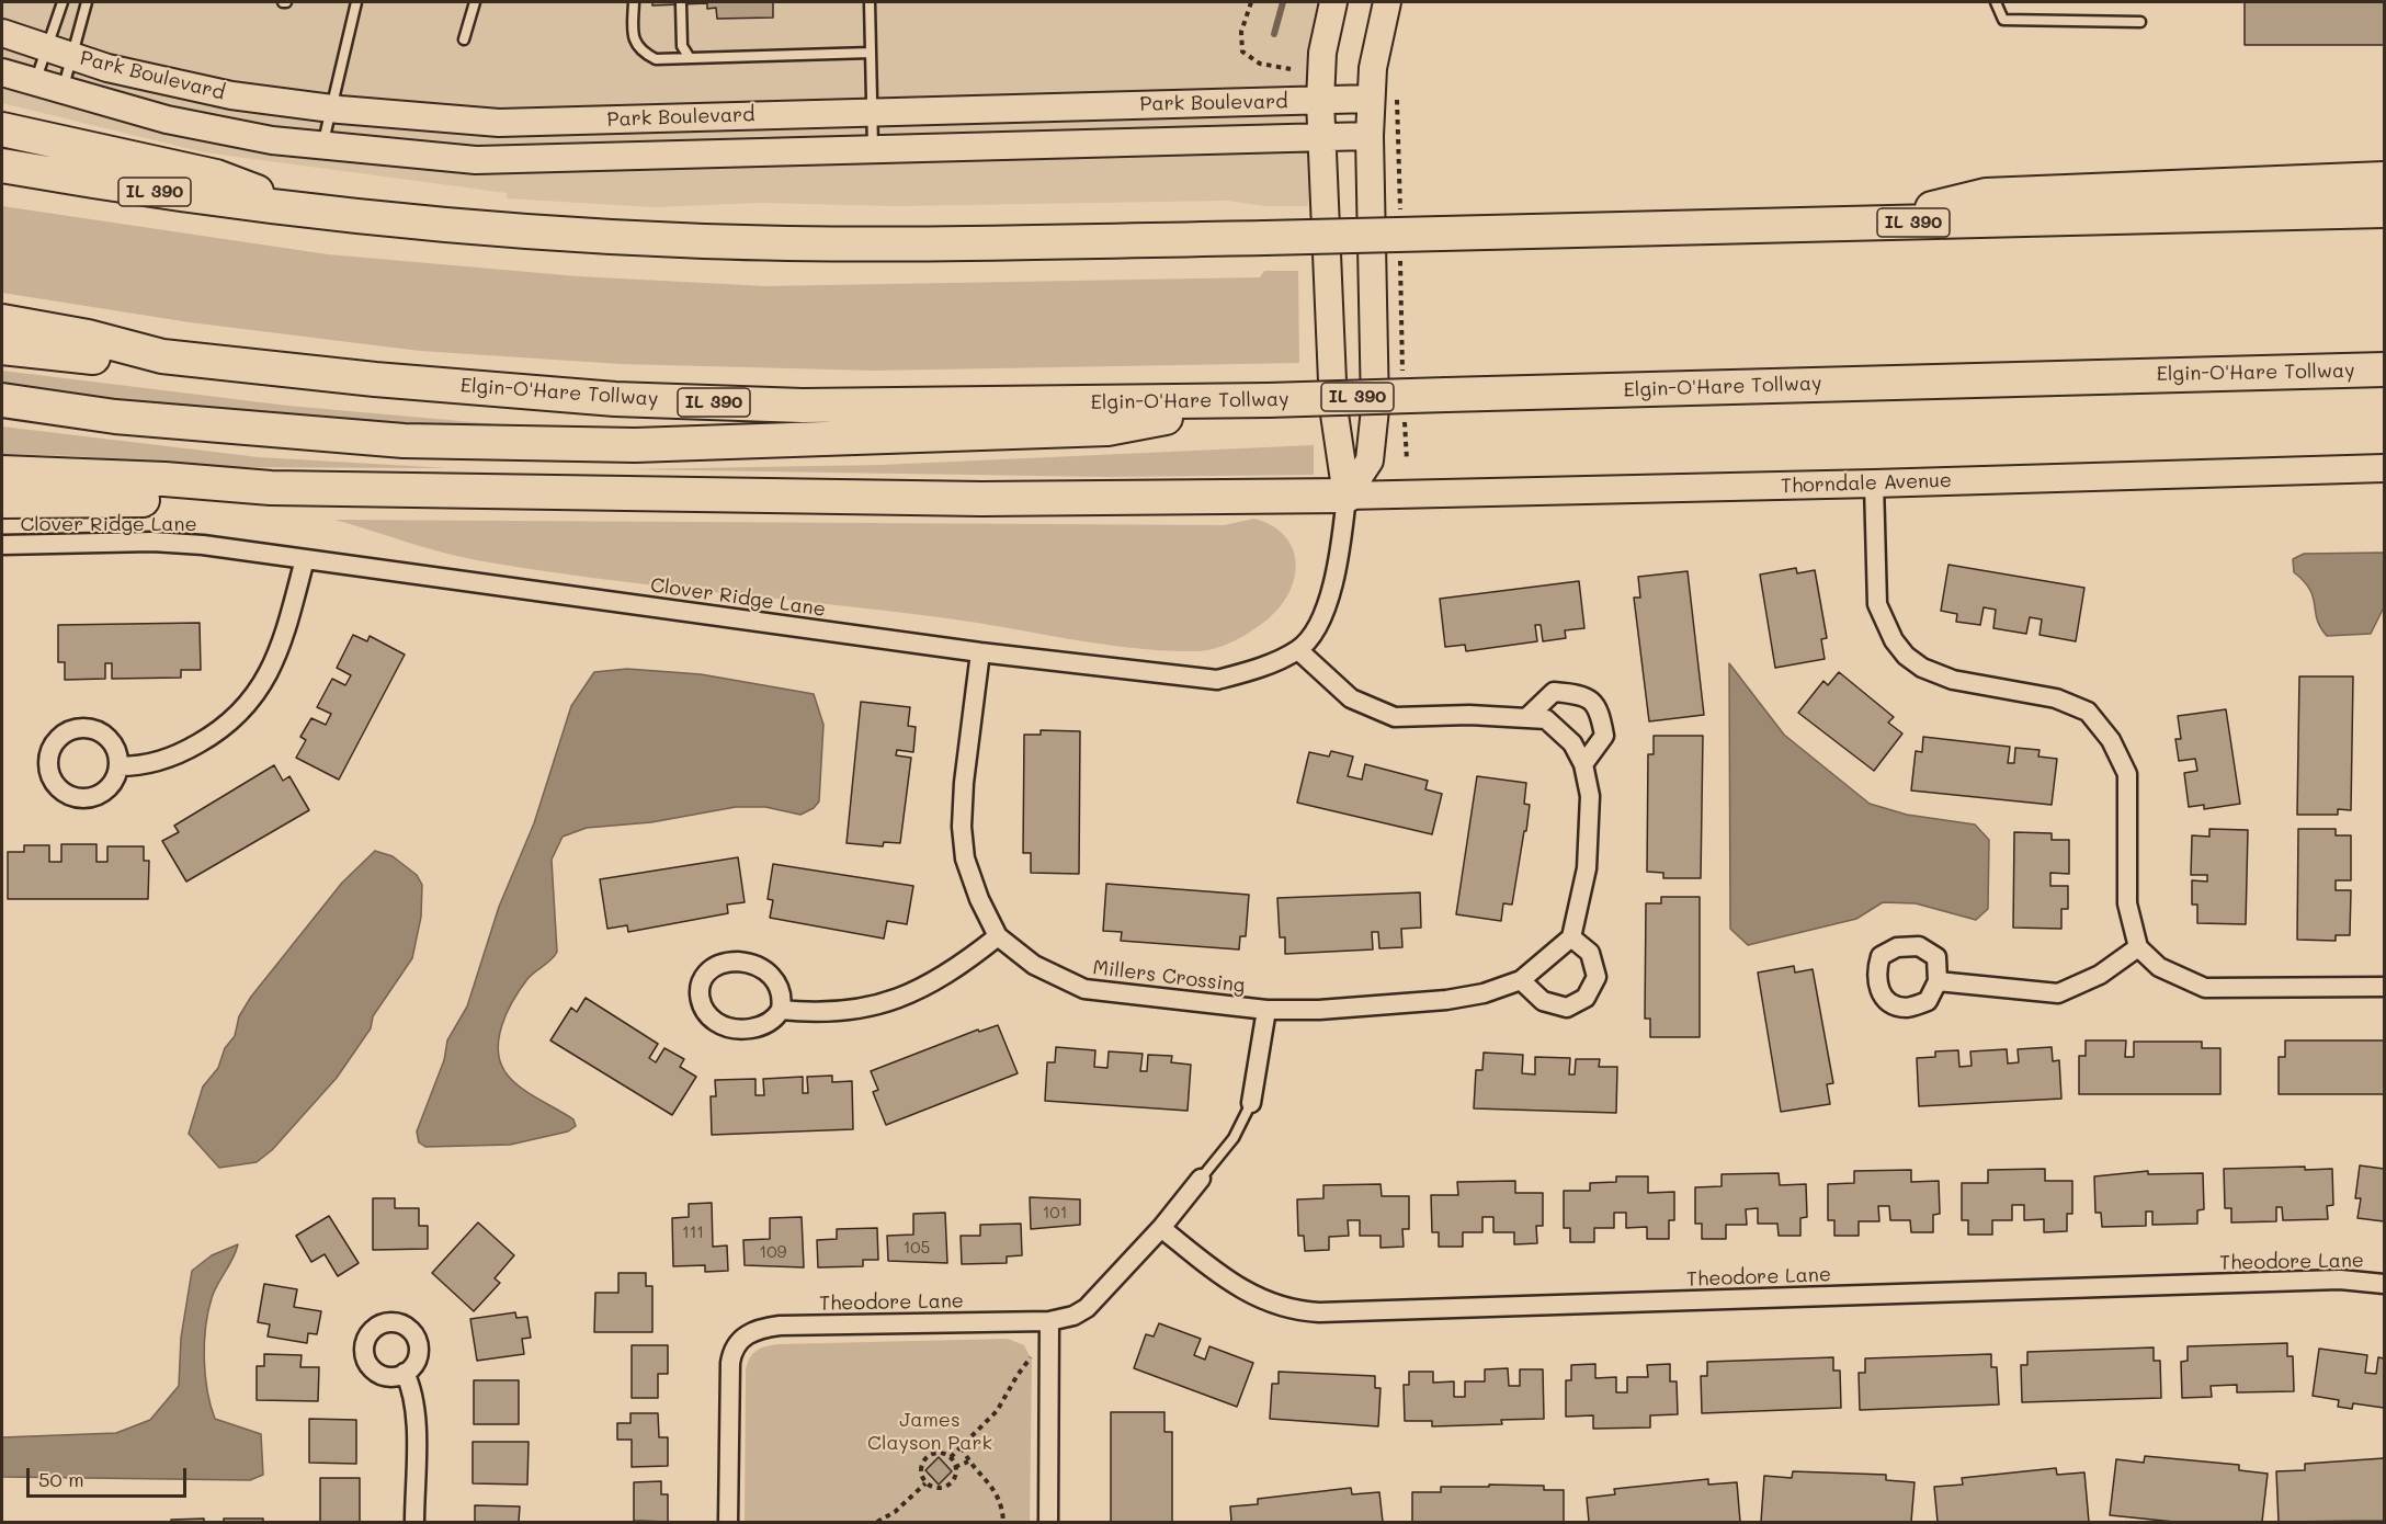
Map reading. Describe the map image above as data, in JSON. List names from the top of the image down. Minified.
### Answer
{"streets":{"highway":["IL 390","Elgin-O'Hare Tollway"],"street":["Park Boulevard","Thorndale Avenue","Clover Ridge Lane","Millers Crossing","Theodore Lane"]},"crossings":[["Clover Ridge Lane","Millers Crossing"]],"parks":["James Clayson Park"],"house_numbers":["101","111","105","109"],"scale_bar":"50 m"}
